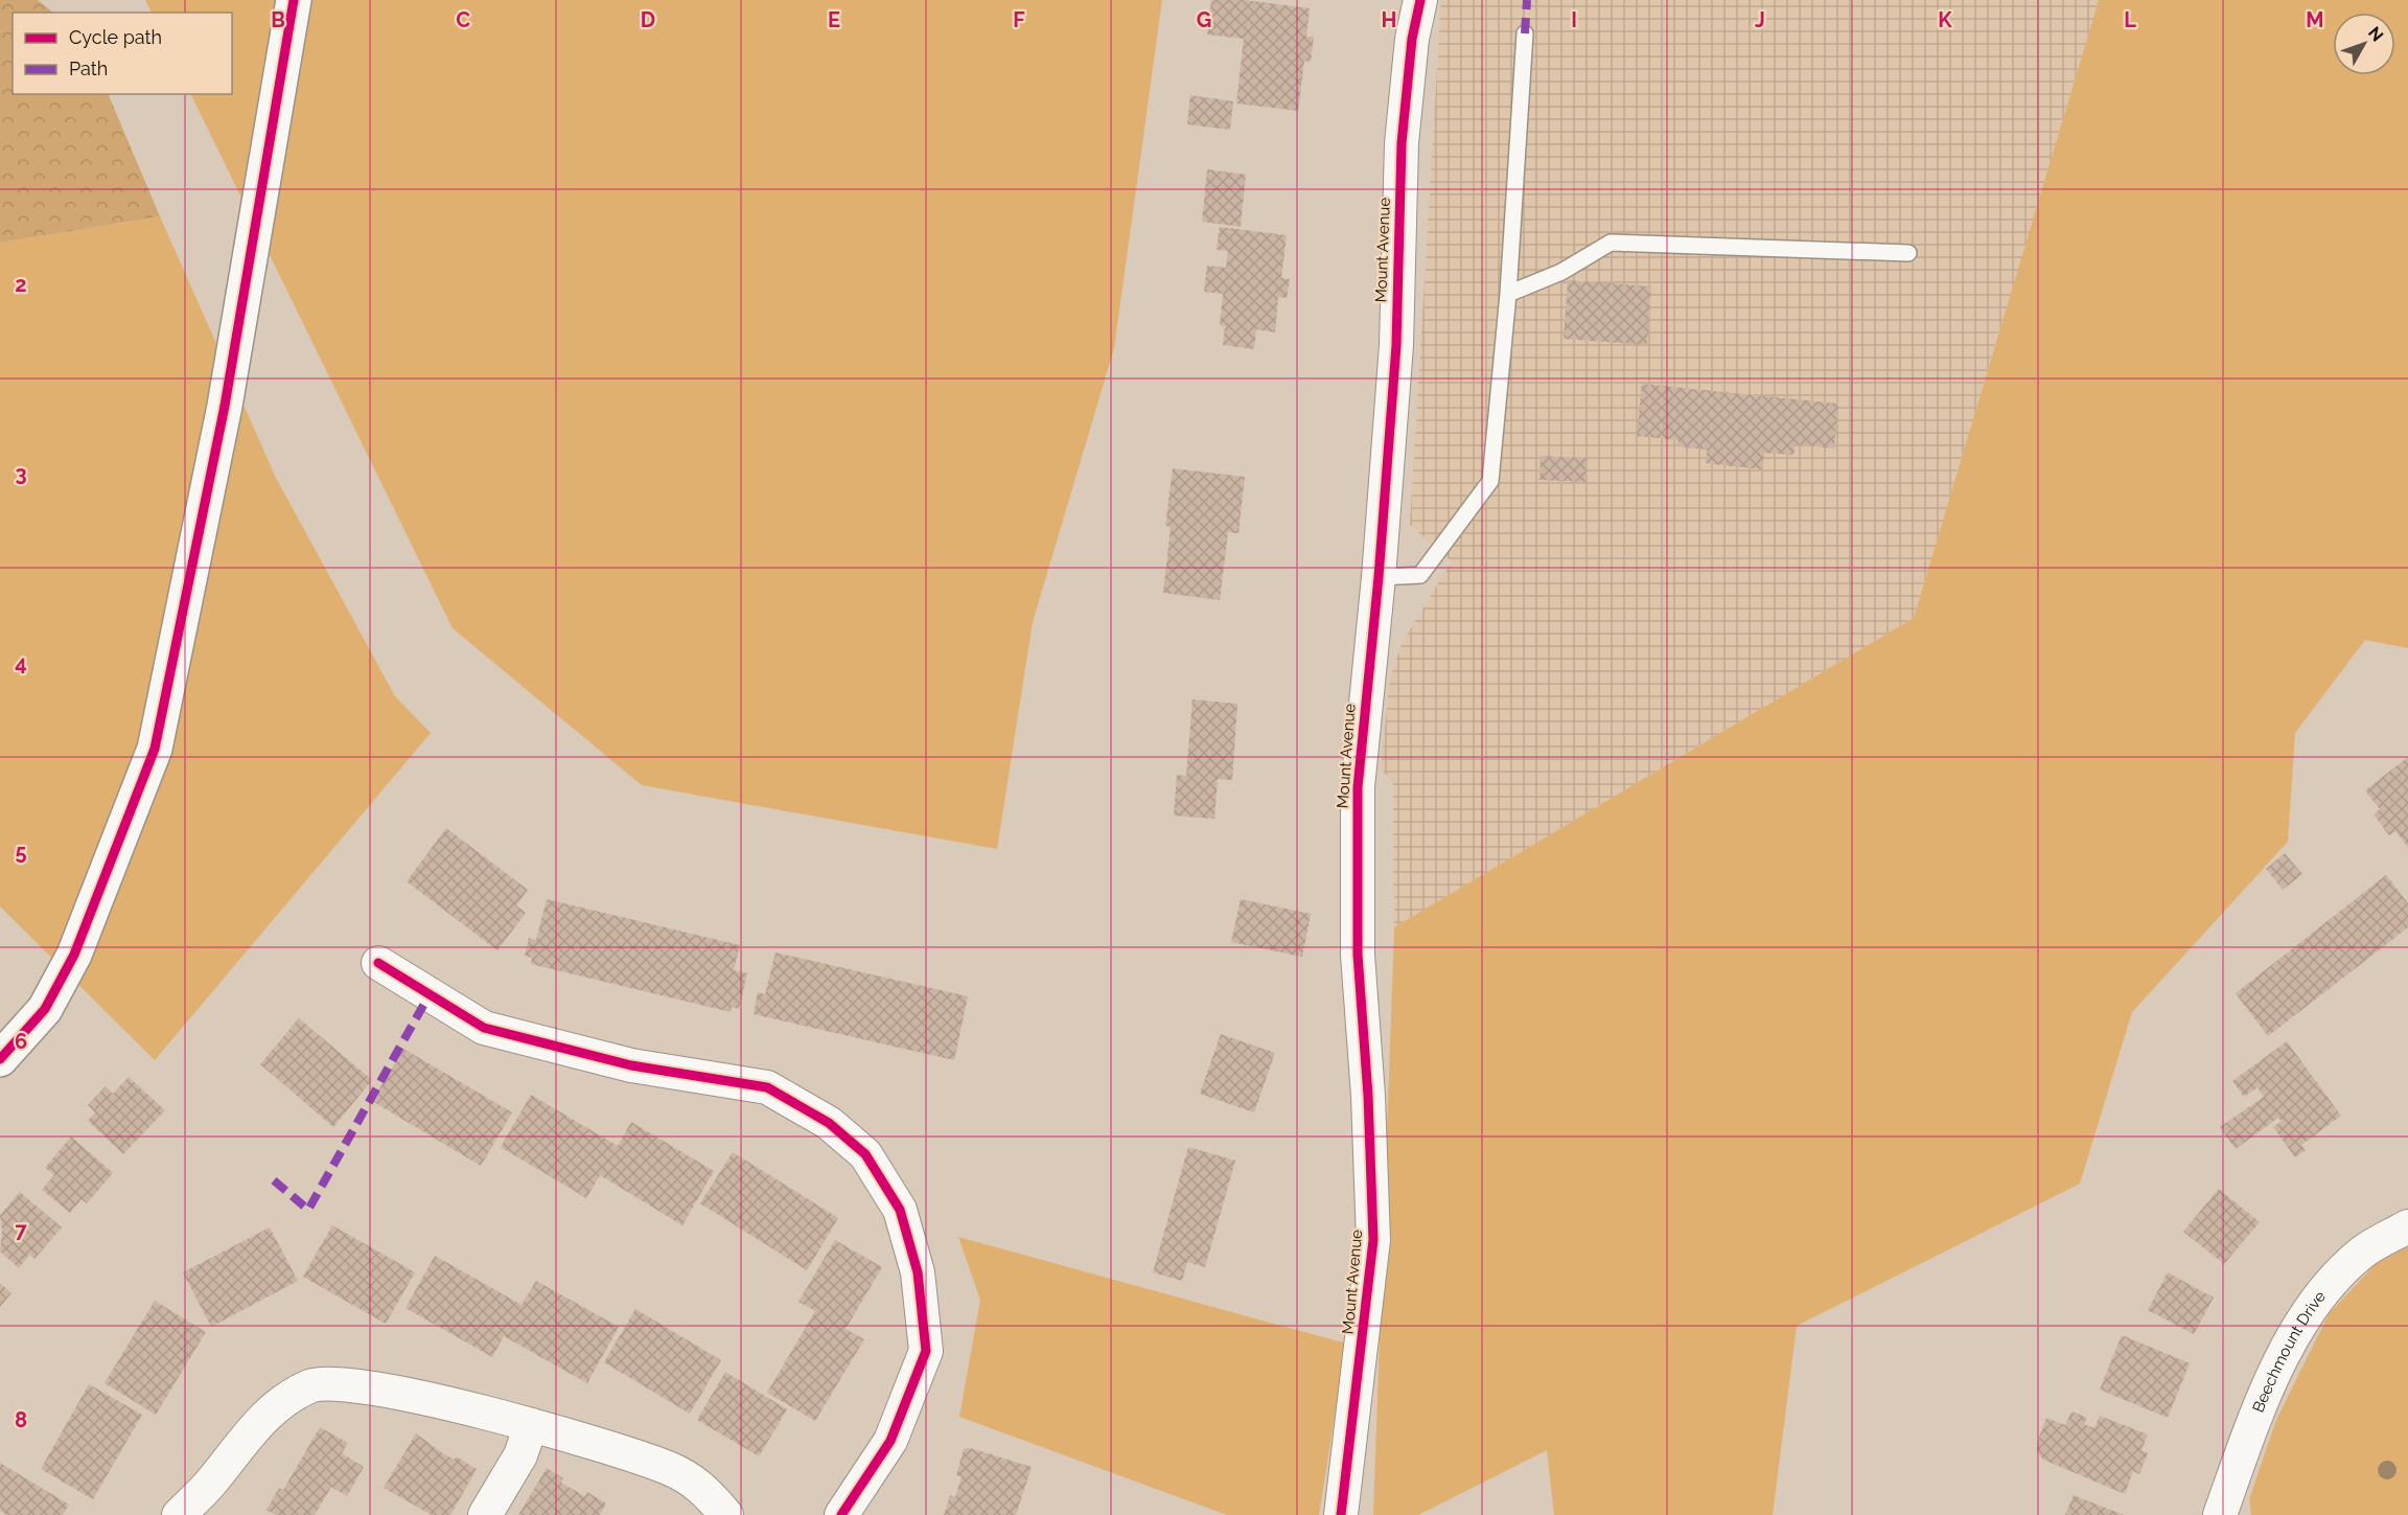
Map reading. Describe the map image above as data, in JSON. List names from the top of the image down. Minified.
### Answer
{"streets":{"street":["Mount Avenue","Beechmount Drive"]},"legend":["Cycle path","Path"],"north":"top right","grid":{"columns":["B","C","D","E","F","G","H","I","J","K","L","M"],"rows":["2","3","4","5","6","7","8"]}}
